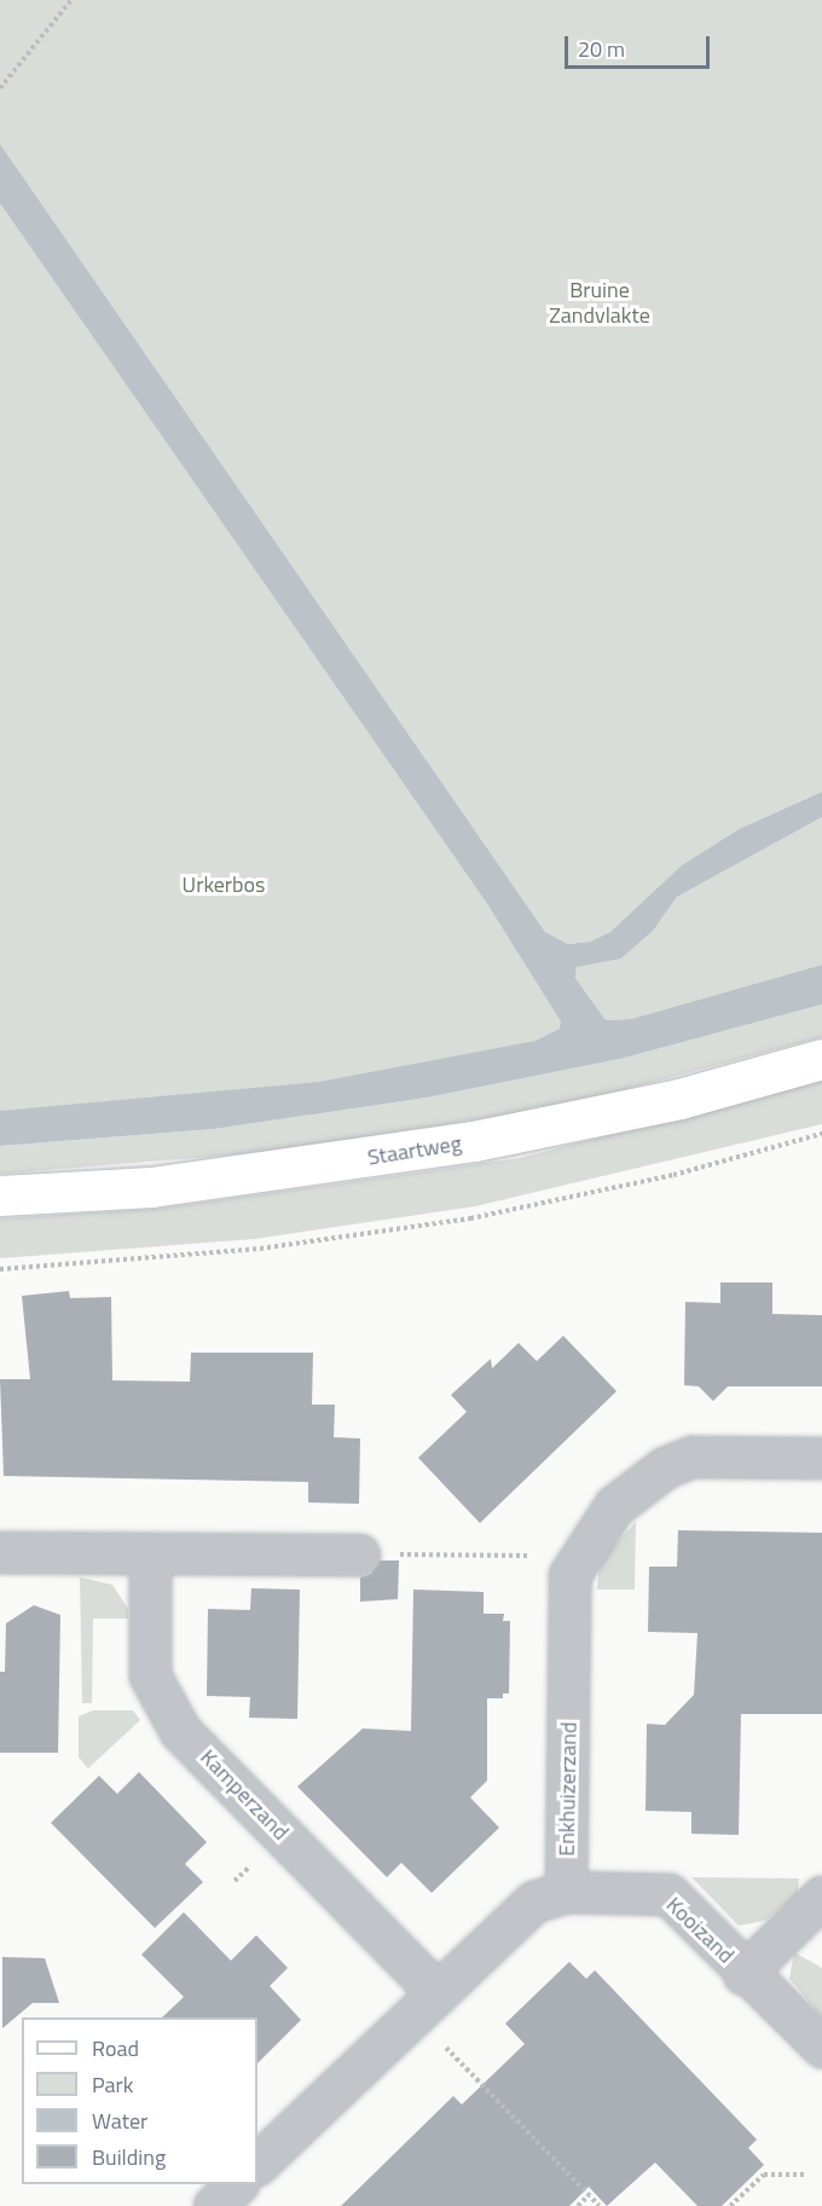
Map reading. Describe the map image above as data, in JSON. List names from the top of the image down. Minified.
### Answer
{"streets":{"main road":["Staartweg"],"street":["Enkhuizerzand","Kamperzand","Kooizand"]},"crossings":[["Enkhuizerzand","Kooizand"]],"parks":["Bruine Zandvlakte","Urkerbos"],"legend":["Road","Park","Water","Building"],"scale_bar":"20 m"}
